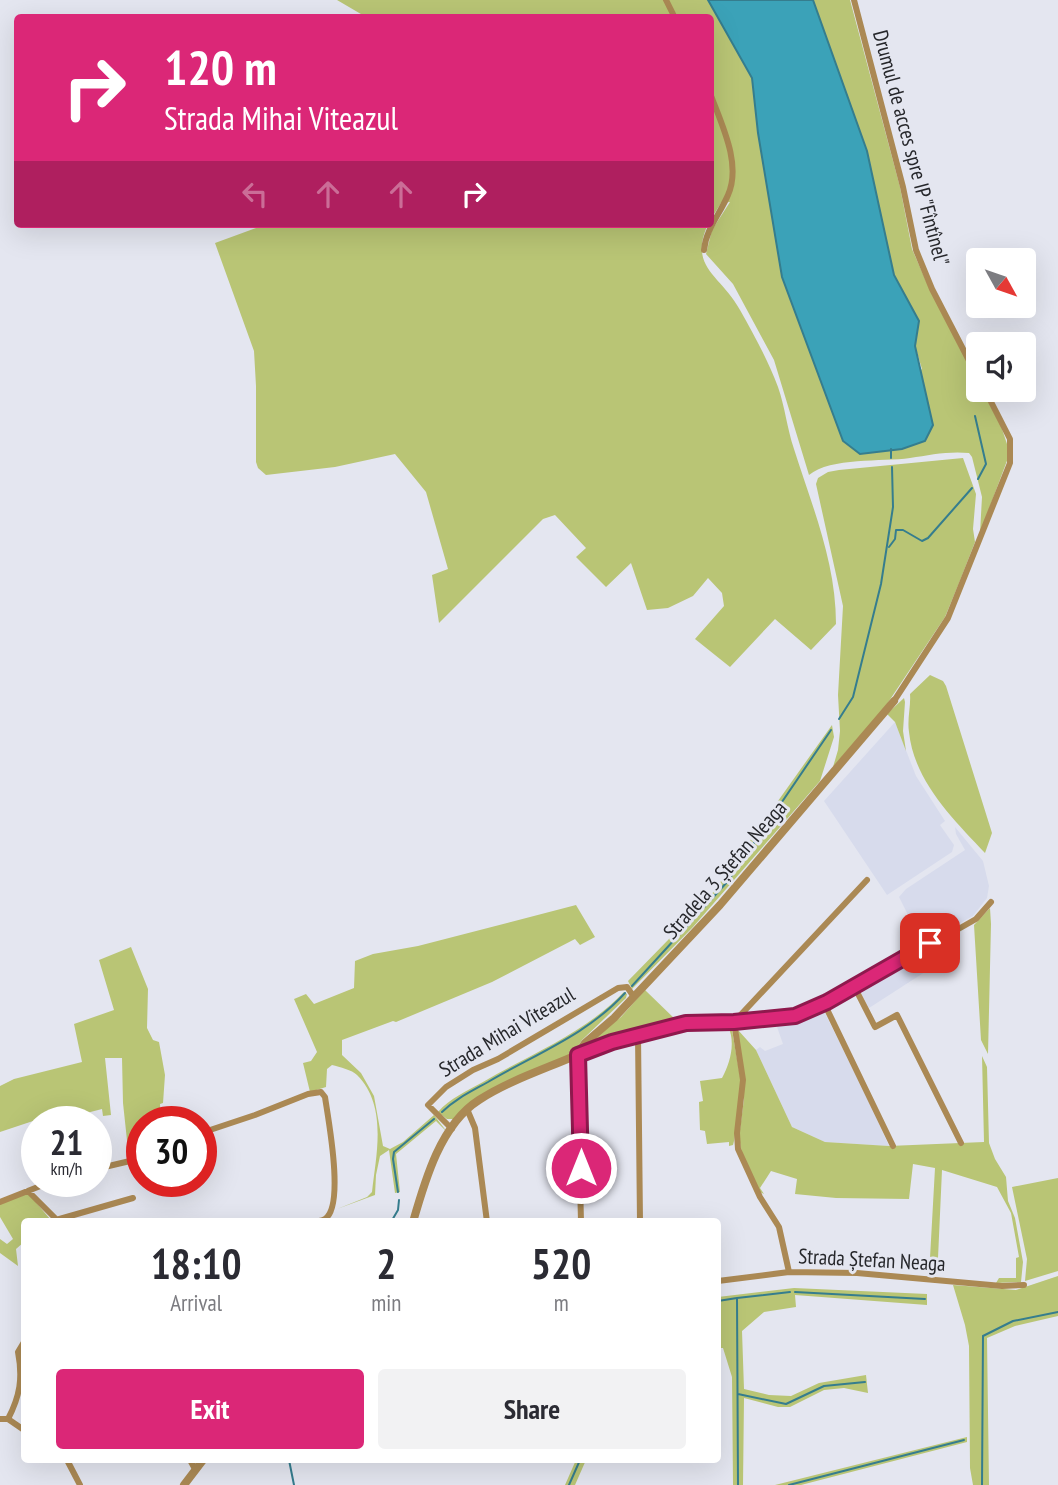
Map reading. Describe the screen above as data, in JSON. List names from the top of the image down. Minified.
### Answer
{"streets":{"street":["Drumul de acces spre IP \"Fîntînel\"","Stradela 3 Ștefan Neaga","Strada Mihai Viteazul","Strada Ștefan Neaga"]},"crossings":[["Stradela 3 Ștefan Neaga","Strada Mihai Viteazul"]],"north":"bottom right","page":{"turn":["120 m","Strada Mihai Viteazul"],"speed":"21 km/h","limit":"30","eta":["18:10","Arrival","2","min","520","m"],"buttons":["Exit","Share"]}}
